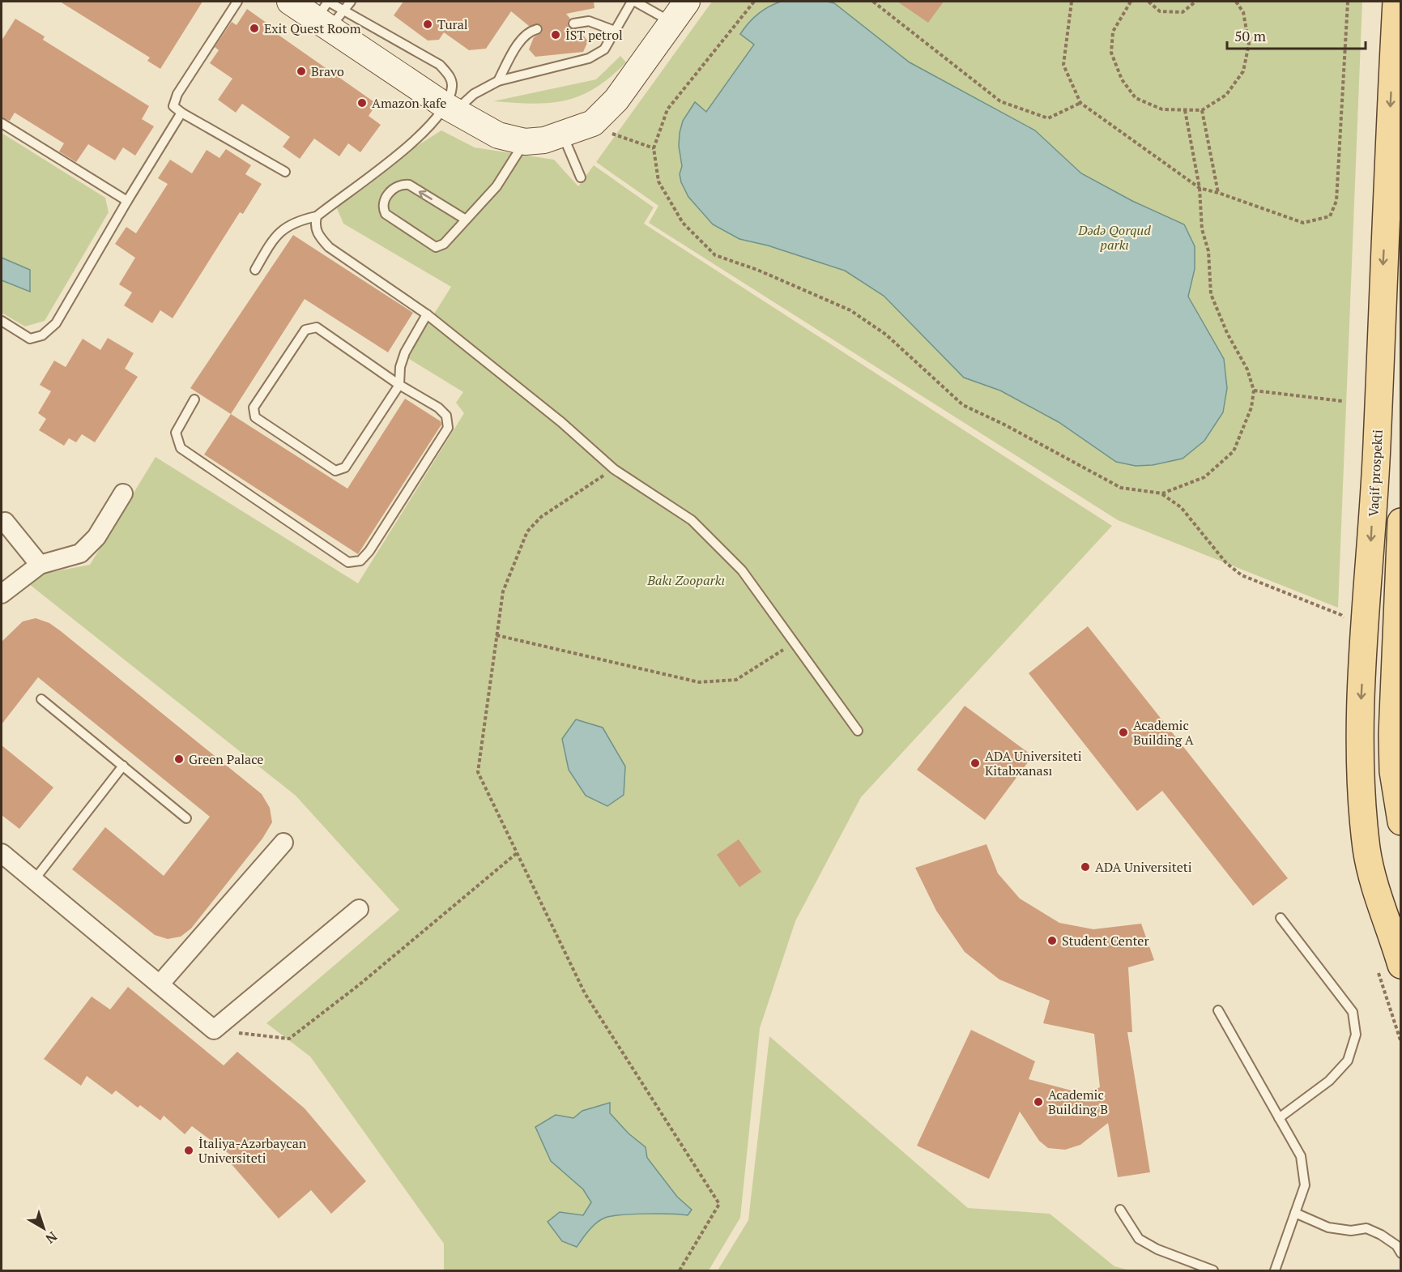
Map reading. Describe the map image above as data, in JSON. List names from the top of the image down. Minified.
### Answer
{"streets":{"main road":["Vaqif prospekti"]},"parks":["Dədə Qorqud parkı","Bakı Zooparkı"],"places":["Tural","Exit Quest Room","İST petrol","Bravo","Amazon kafe","Academic Building A","Green Palace","ADA Universiteti Kitabxanası","ADA Universiteti","Student Center","Academic Building B","İtaliya-Azərbaycan Universiteti"],"scale_bar":"50 m","north":"bottom right"}
